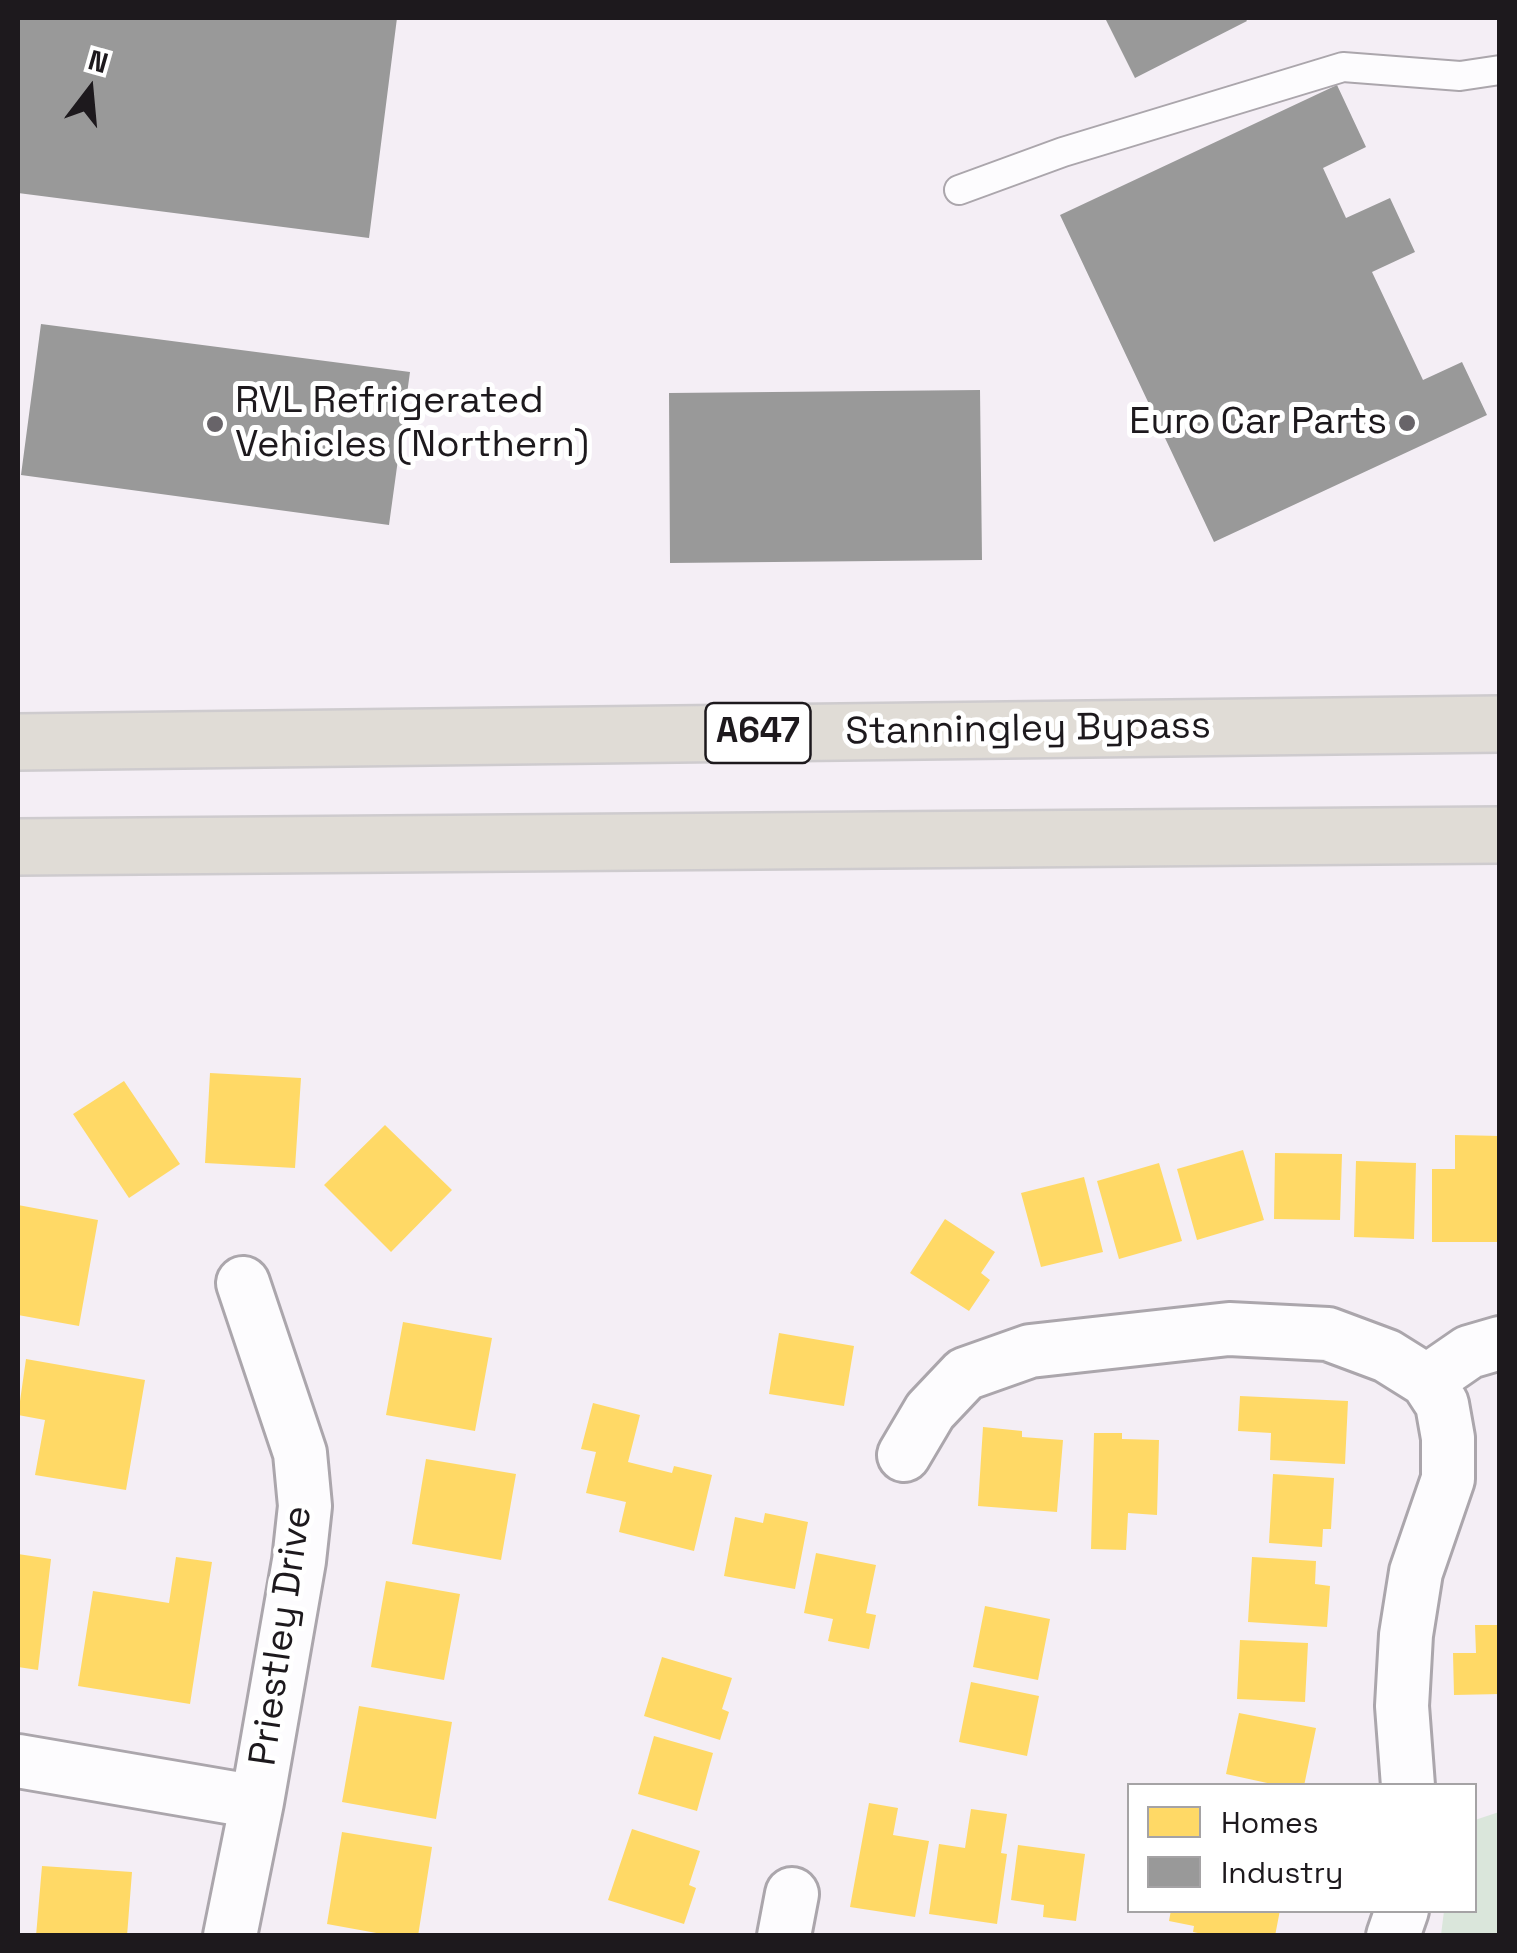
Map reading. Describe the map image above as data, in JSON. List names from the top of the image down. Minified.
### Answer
{"streets":{"highway":["Stanningley Bypass","A647"],"street":["Priestley Drive"]},"places":["Euro Car Parts","RVL Refrigerated Vehicles (Northern)"],"legend":["Homes","Industry"],"north":"top"}
